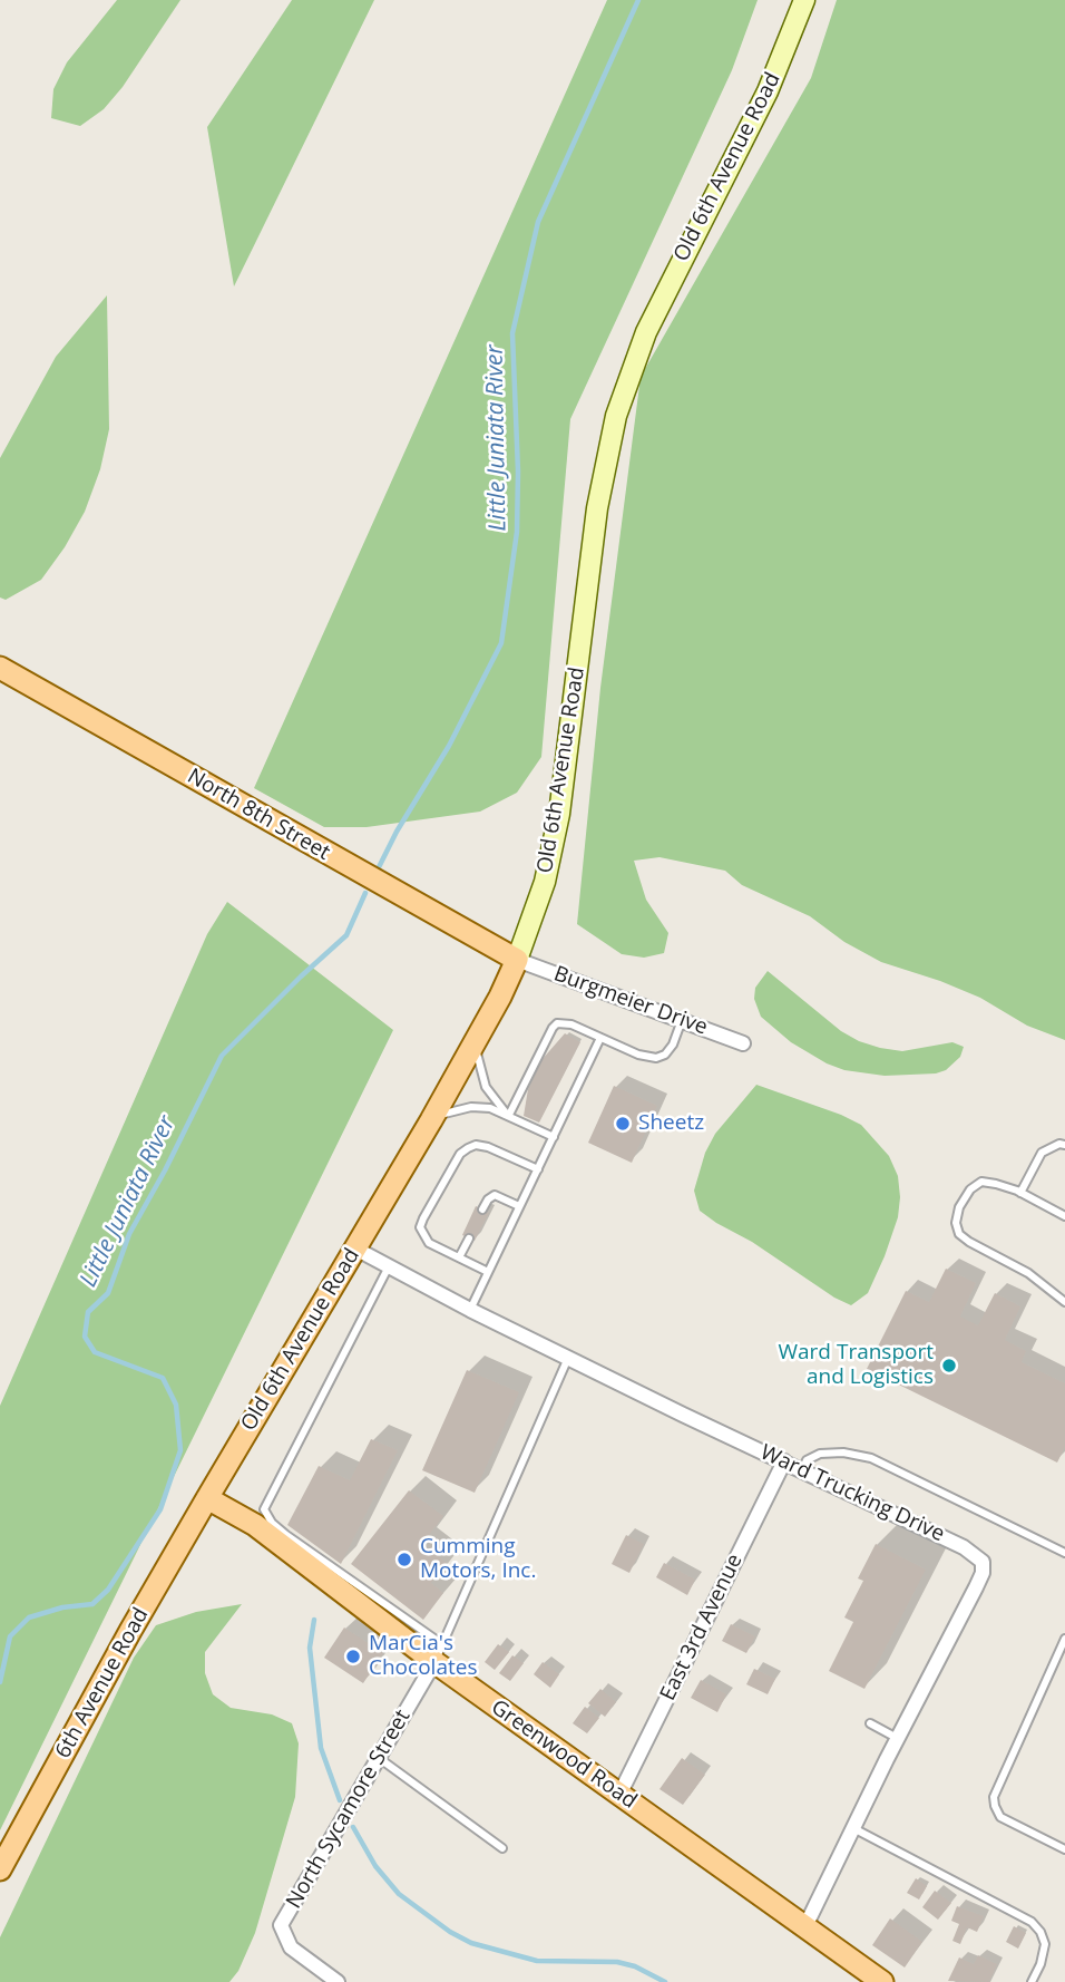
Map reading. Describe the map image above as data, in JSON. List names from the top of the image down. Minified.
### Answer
{"streets":{"main road":["Old 6th Avenue Road","North 8th Street","6th Avenue Road","Greenwood Road"],"street":["Burgmeier Drive","Ward Trucking Drive","East 3rd Avenue","North Sycamore Street"]},"crossings":[["Old 6th Avenue Road","North 8th Street"],["Old 6th Avenue Road","Burgmeier Drive"],["Old 6th Avenue Road","Ward Trucking Drive"],["Old 6th Avenue Road","6th Avenue Road"],["Old 6th Avenue Road","Greenwood Road"],["North 8th Street","Burgmeier Drive"],["Ward Trucking Drive","East 3rd Avenue"],["Ward Trucking Drive","Greenwood Road"],["East 3rd Avenue","Greenwood Road"],["6th Avenue Road","Greenwood Road"],["Greenwood Road","North Sycamore Street"]],"water":["Little Juniata River"],"places":["Sheetz","Ward Transport and Logistics","Cumming Motors, Inc.","MarCia's Chocolates"]}
